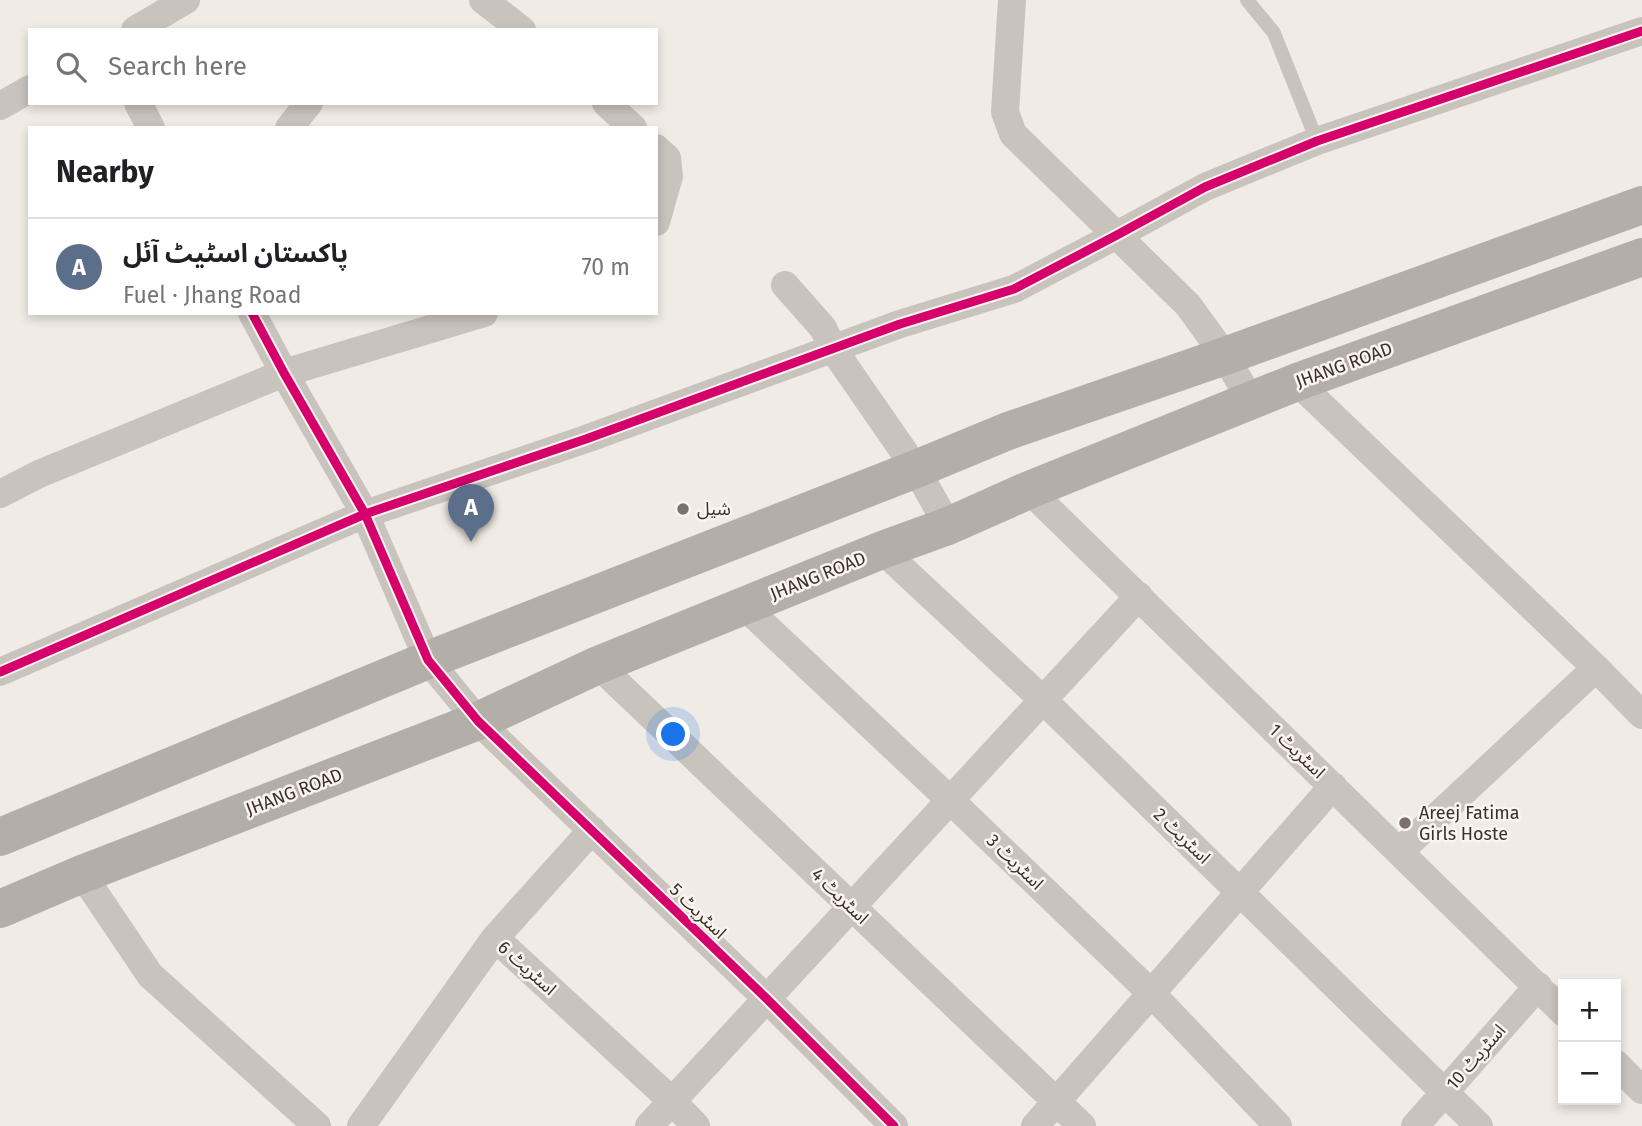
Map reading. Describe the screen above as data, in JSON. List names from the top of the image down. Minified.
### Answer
{"streets":{"highway":["JHANG ROAD"],"street":["اسٹریٹ 1","اسٹریٹ 2","اسٹریٹ 3","اسٹریٹ 4","اسٹریٹ 5","اسٹریٹ 6","اسٹریٹ 10"]},"crossings":[["JHANG ROAD","اسٹریٹ 1"],["JHANG ROAD","اسٹریٹ 2"],["JHANG ROAD","اسٹریٹ 3"],["JHANG ROAD","اسٹریٹ 4"],["JHANG ROAD","اسٹریٹ 5"],["اسٹریٹ 1","اسٹریٹ 10"],["اسٹریٹ 2","اسٹریٹ 10"]],"places":["شیل","Areej Fatima Girls Hoste"],"page":{"search":"Search here","heading":"Nearby","list":[{"mark":"A","name":"پاکستان اسٹیٹ آئل","note":"Fuel · Jhang Road","value":"70 m"}],"pins":"A","map_buttons":["+","−"]}}
